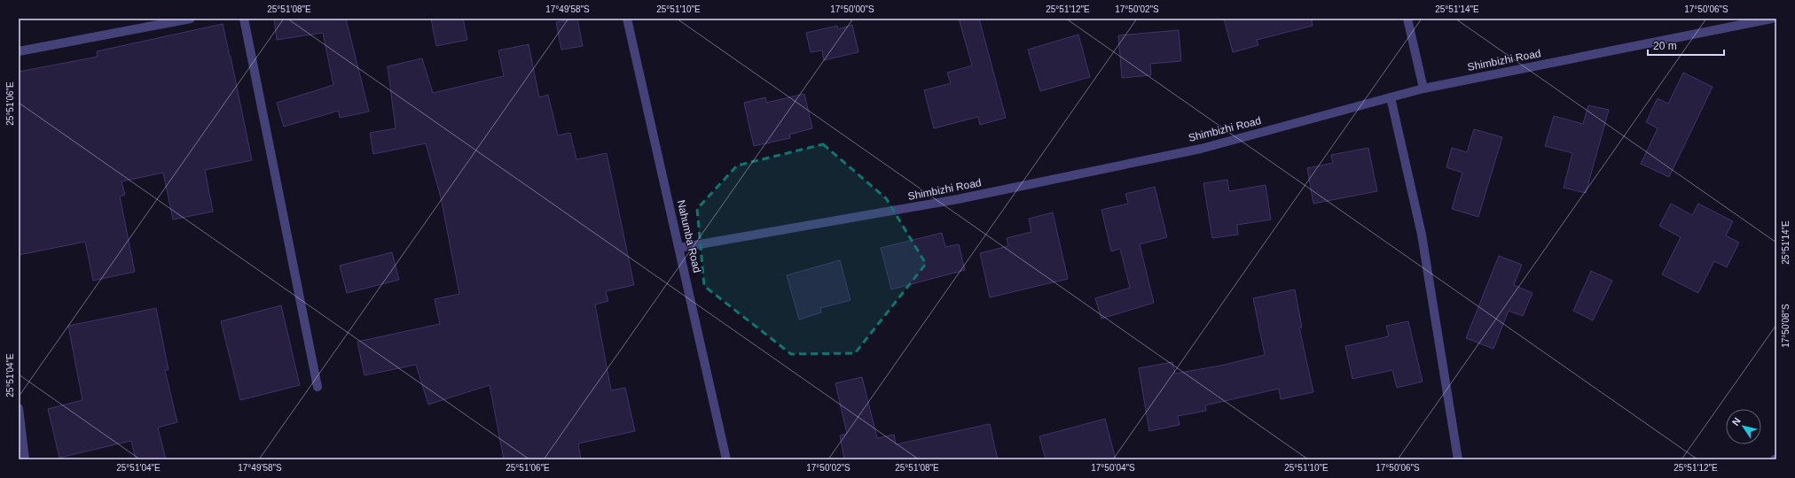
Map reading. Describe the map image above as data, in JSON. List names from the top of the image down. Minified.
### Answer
{"streets":{"street":["Shimbizhi Road","Nahumba Road"]},"crossings":[["Shimbizhi Road","Nahumba Road"]],"scale_bar":"20 m","north":"top left","coordinates":["25°51'08\"E","17°49'58\"S","25°51'10\"E","17°50'00\"S","25°51'12\"E","17°50'02\"S","25°51'14\"E","17°50'06\"S","25°51'06\"E","17°50'08\"S","25°51'04\"E","17°50'04\"S"]}
